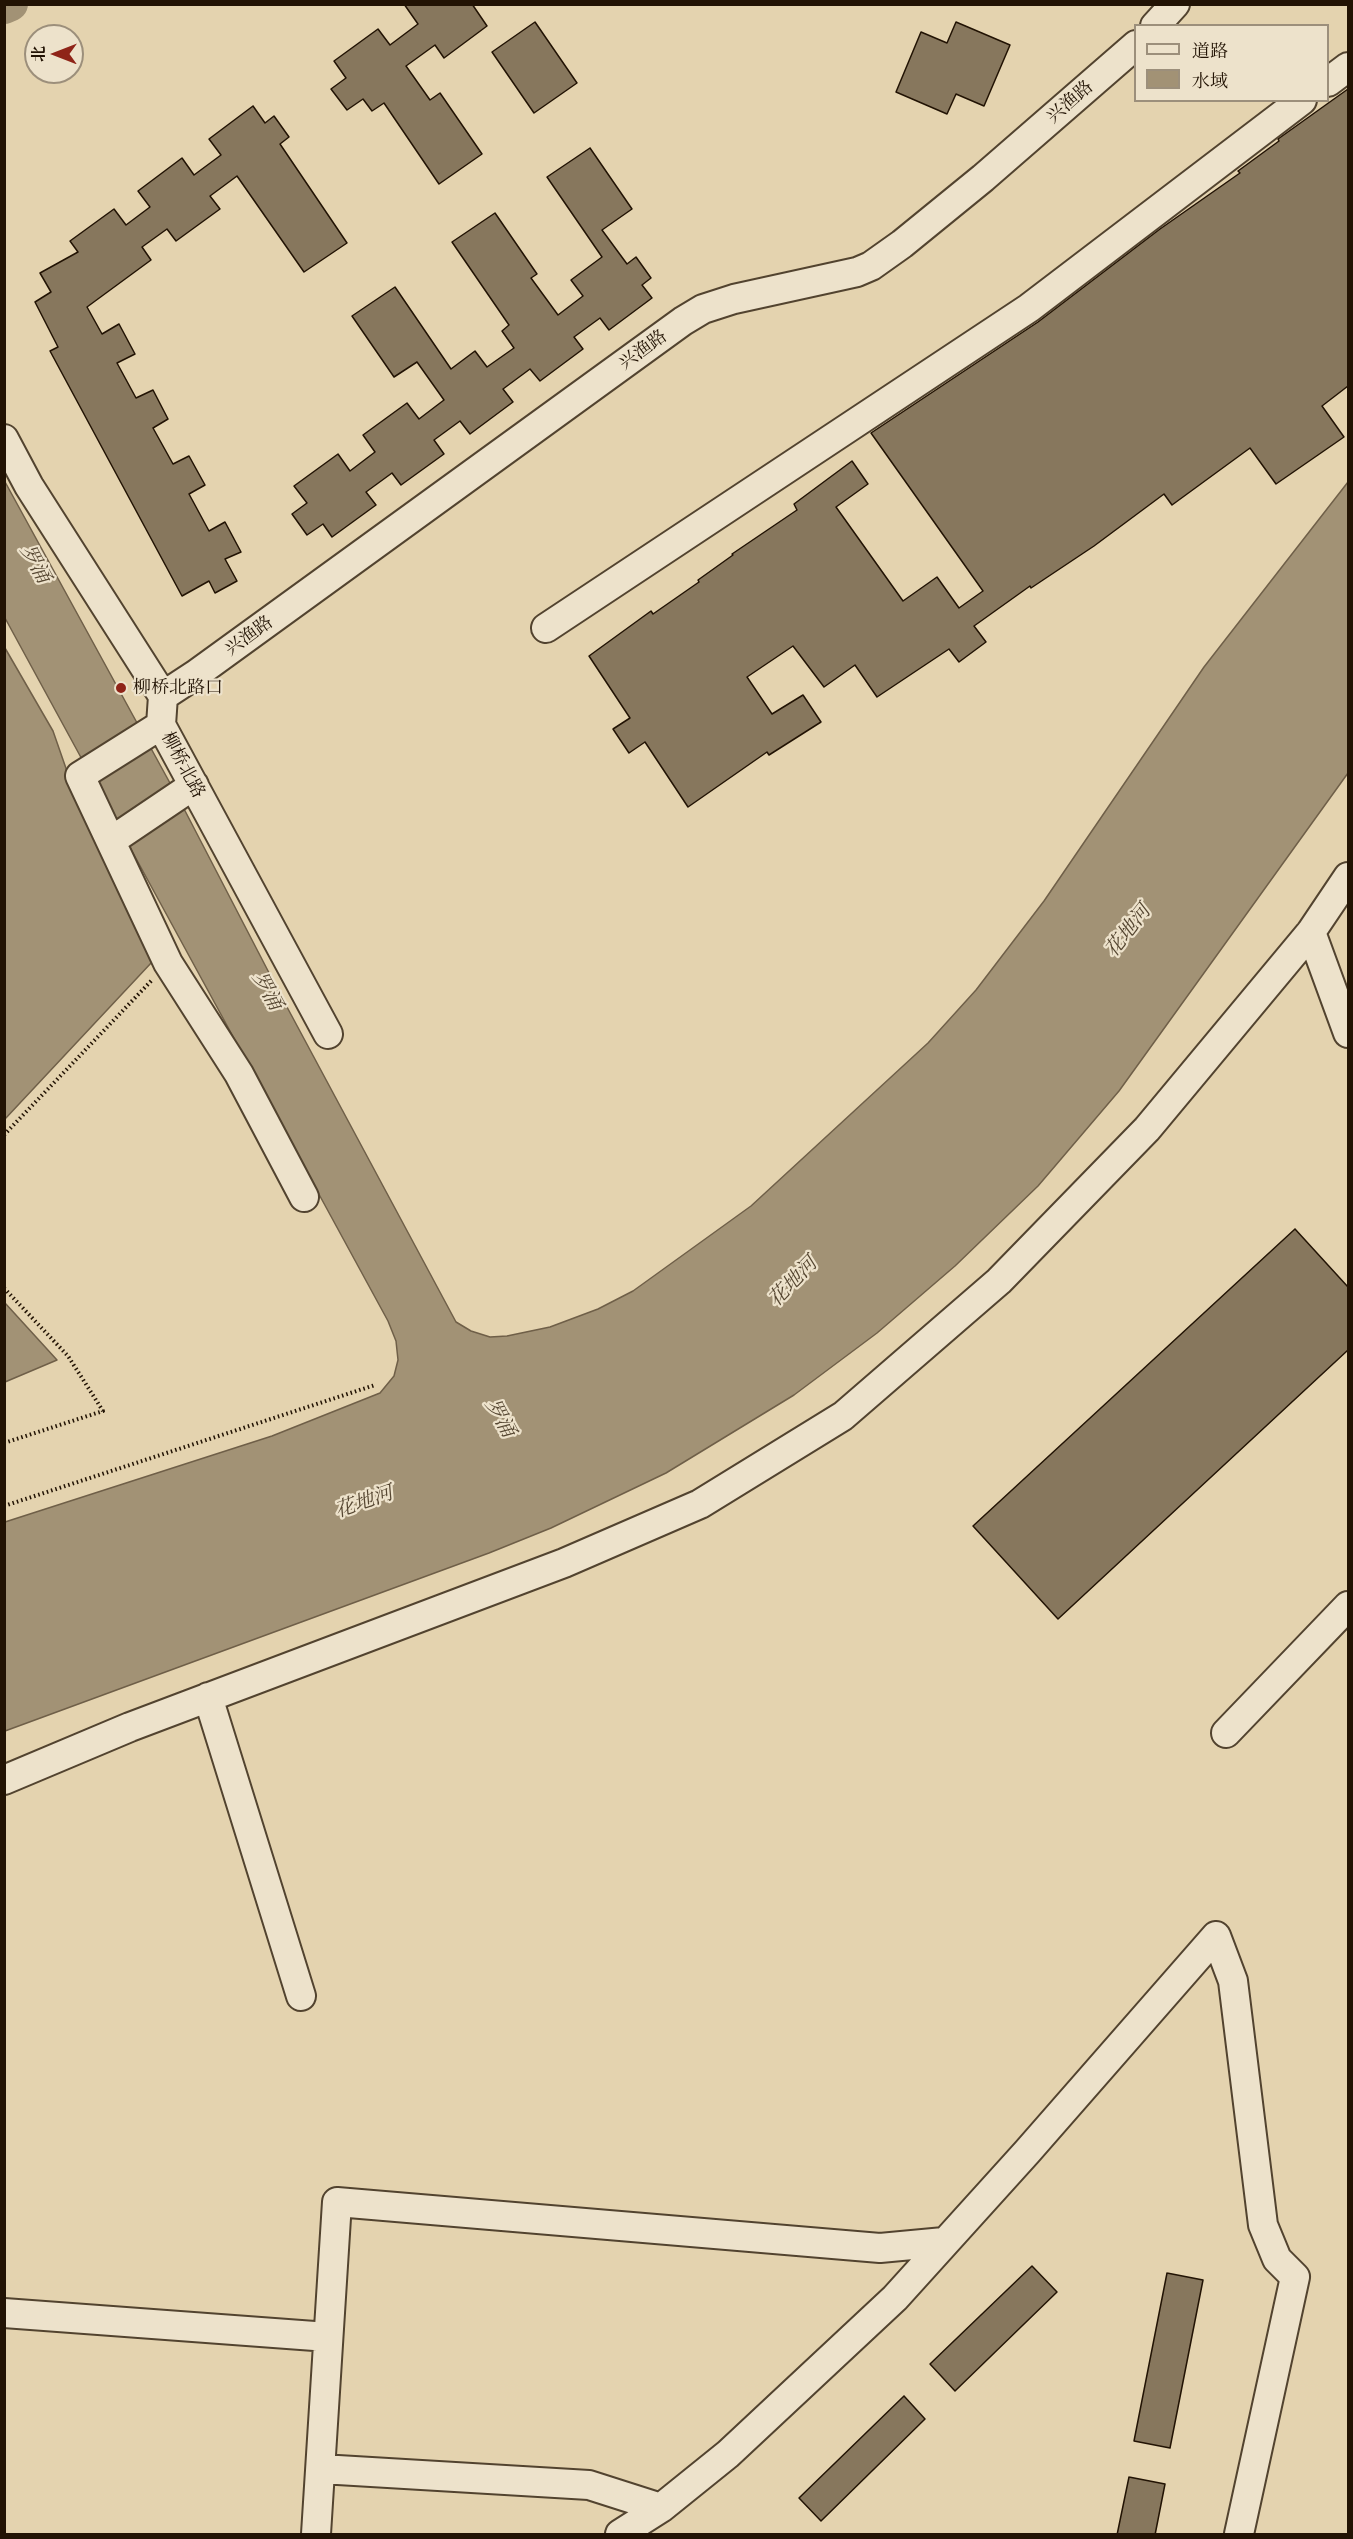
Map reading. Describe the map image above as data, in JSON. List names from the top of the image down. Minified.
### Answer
{"streets":{"street":["兴渔路","柳桥北路"]},"crossings":[["兴渔路","柳桥北路"]],"water":["罗涌","花地河"],"places":["柳桥北路口"],"legend":["道路","水域"],"north":"left"}
